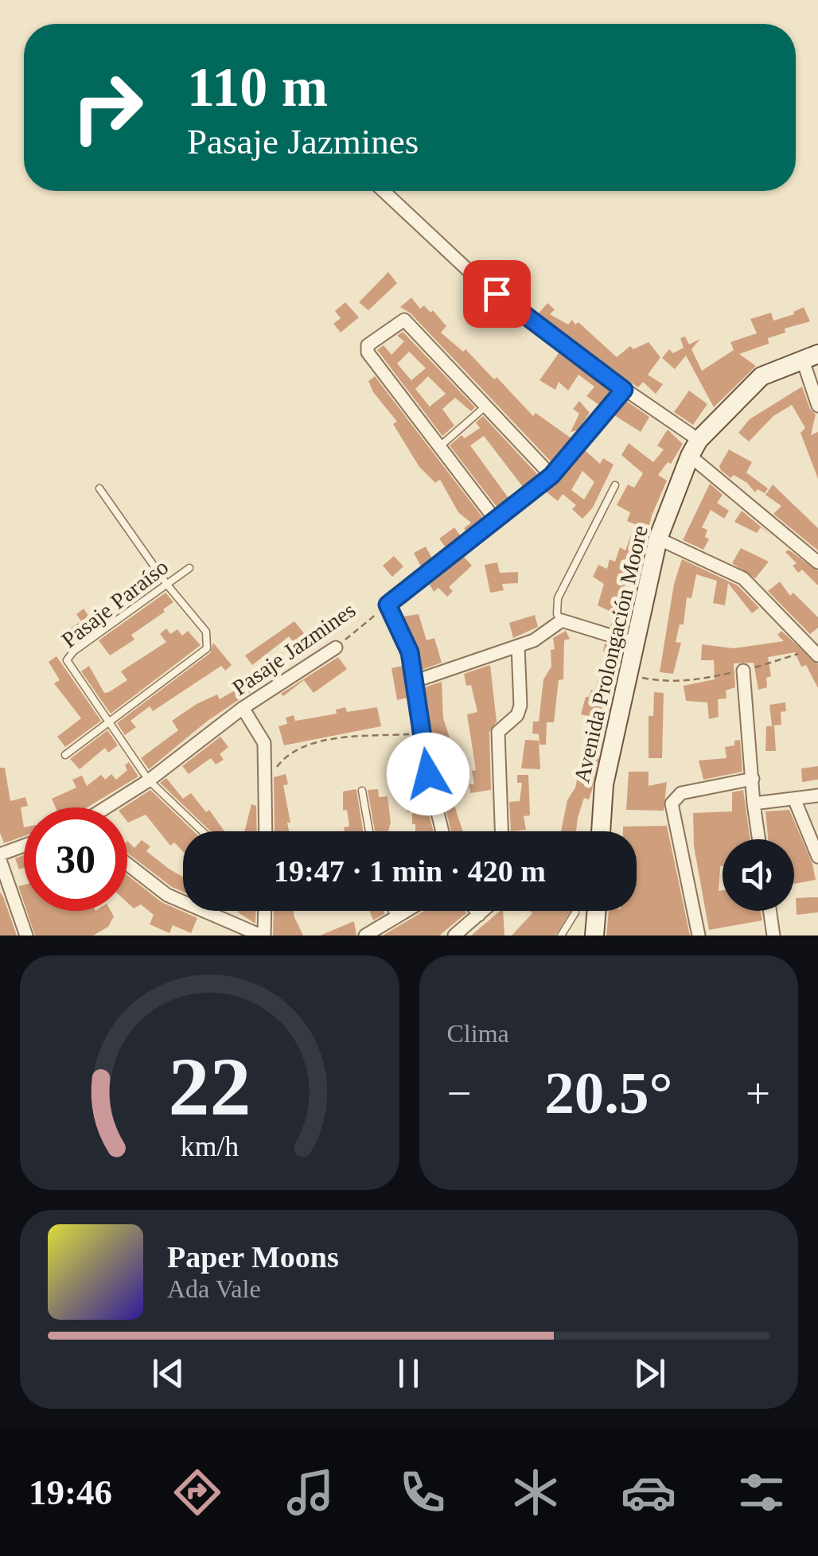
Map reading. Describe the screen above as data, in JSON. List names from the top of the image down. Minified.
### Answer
{"streets":{"street":["Pasaje Jazmines","Avenida Prolongación Moore"],"lane":["Pasaje Paraíso"]},"page":{"turn":["110 m","Pasaje Jazmines"],"limit":"30","trip":"19:47 · 1 min · 420 m","tile":"Clima","heat":["−","20.5°","+"],"song":["Paper Moons","Ada Vale"],"tabs":"19:46","gauge":["22","km/h"]}}
